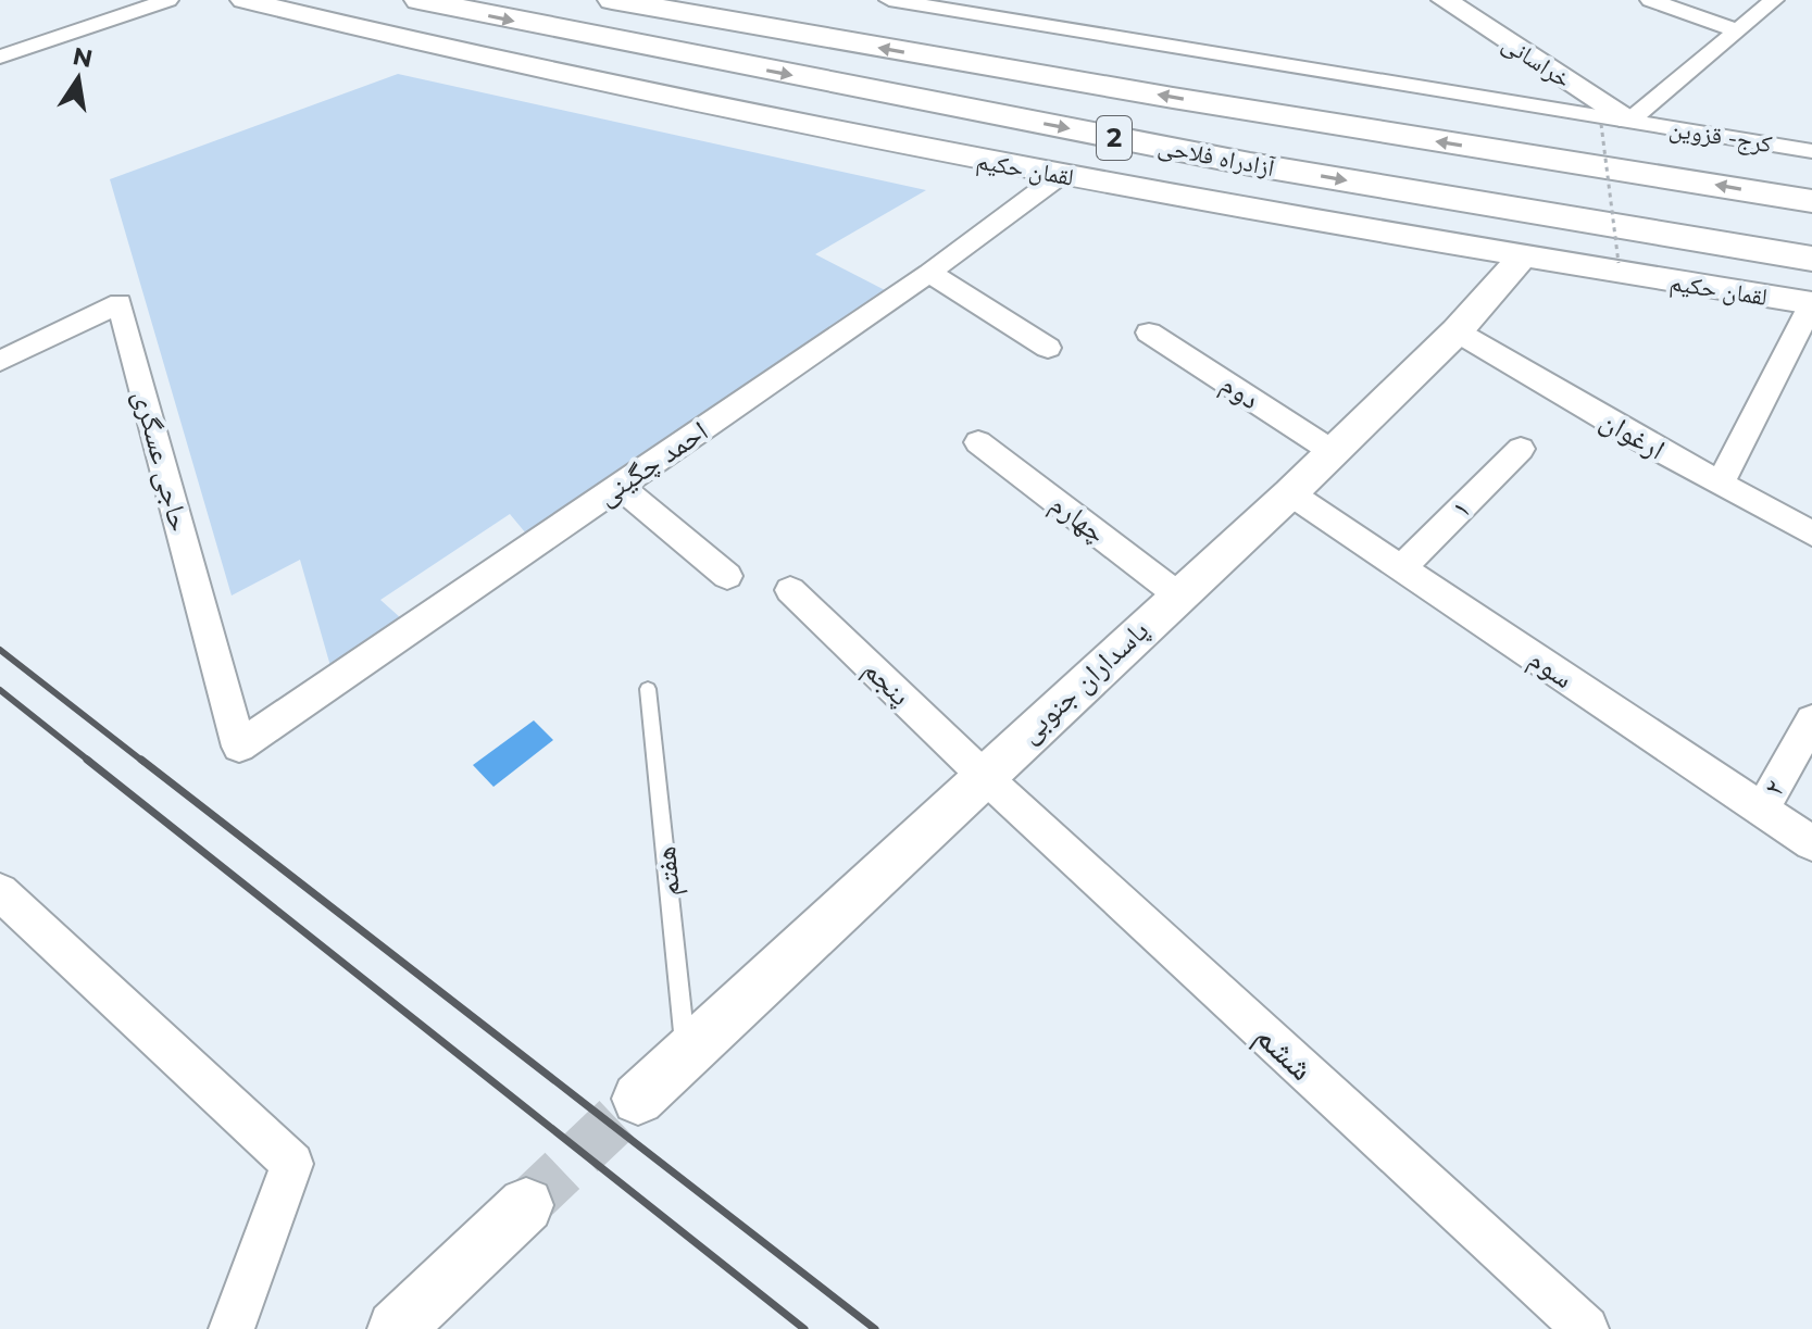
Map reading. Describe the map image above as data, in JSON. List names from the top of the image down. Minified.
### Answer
{"streets":{"highway":["2","آزادراه فلاحی"],"street":["خراسانی","کرج- قزوین","لقمان حکیم","دوم","ارغوان","حاجی عسگری","احمد چگینی","۱","چهارم","سوم","پاسداران جنوبی","پنجم","۲","ششم"],"lane":["هفتم"]},"crossings":[["خراسانی","کرج- قزوین"],["لقمان حکیم","احمد چگینی"],["لقمان حکیم","پاسداران جنوبی"],["دوم","پاسداران جنوبی"],["ارغوان","پاسداران جنوبی"],["حاجی عسگری","احمد چگینی"],["۱","سوم"],["چهارم","پاسداران جنوبی"],["سوم","پاسداران جنوبی"],["سوم","۲"],["پاسداران جنوبی","پنجم"],["پاسداران جنوبی","هفتم"],["پاسداران جنوبی","ششم"],["پنجم","ششم"]],"north":"top"}
